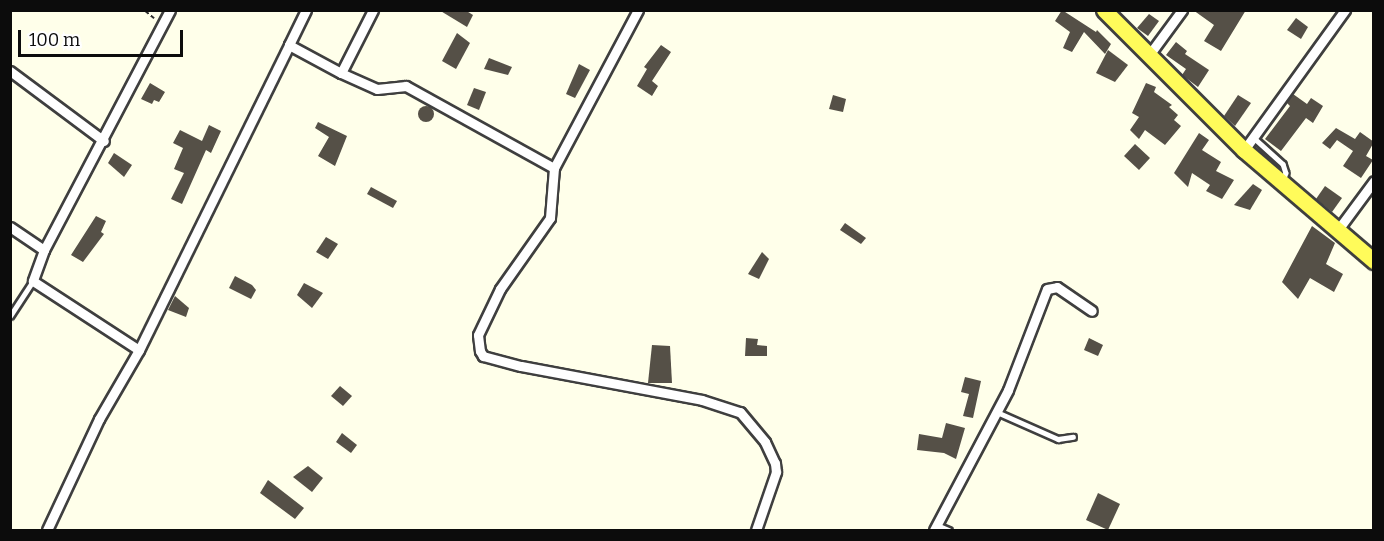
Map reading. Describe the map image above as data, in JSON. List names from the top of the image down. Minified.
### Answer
{"scale_bar":"100 m"}
